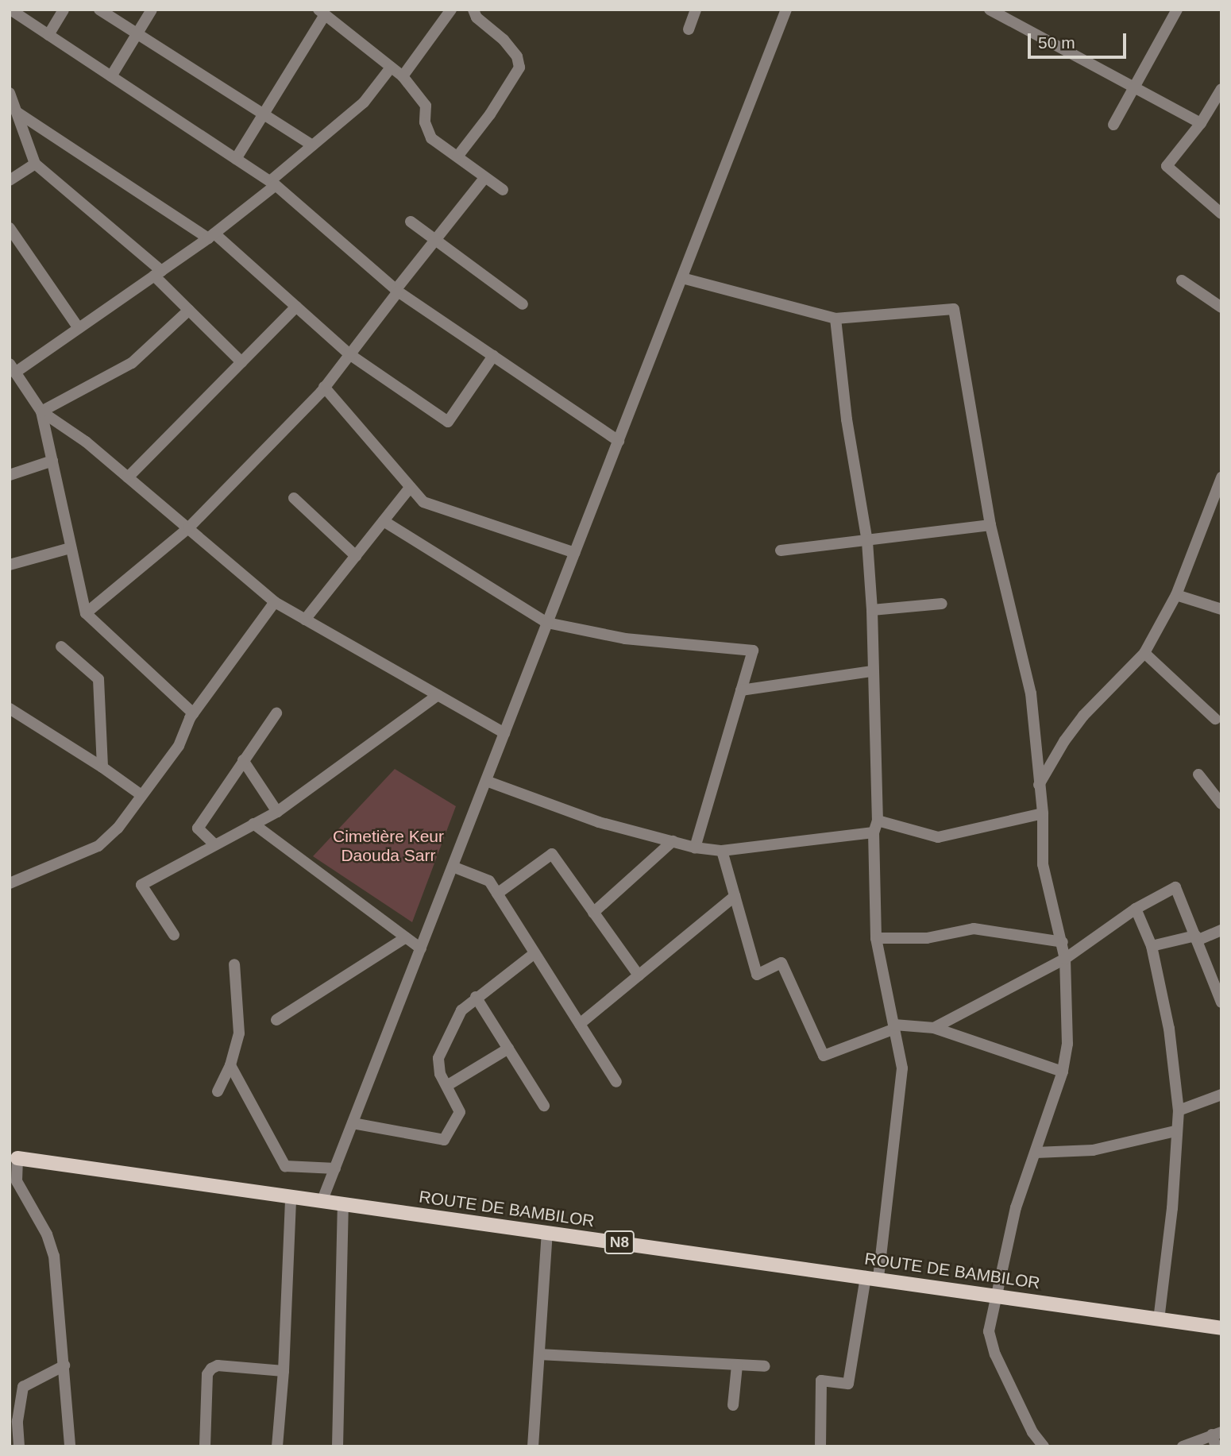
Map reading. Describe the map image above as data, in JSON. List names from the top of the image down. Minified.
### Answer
{"streets":{"main road":["ROUTE DE BAMBILOR","N8"]},"parks":["Cimetière Keur Daouda Sarr"],"scale_bar":"50 m"}
